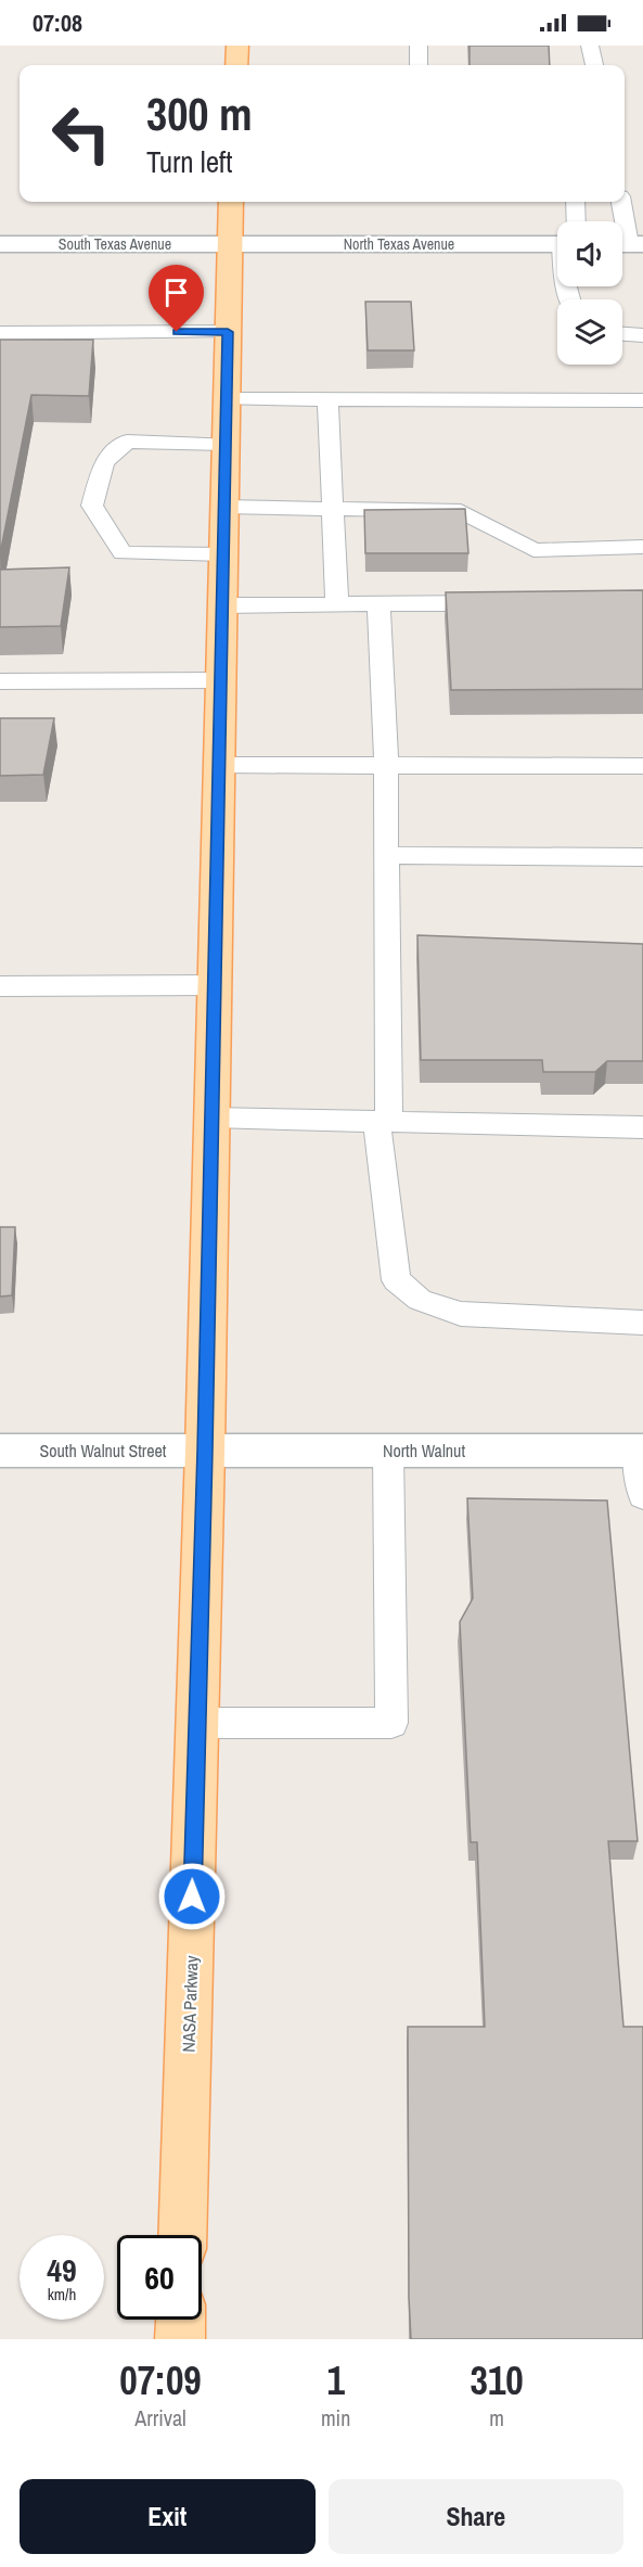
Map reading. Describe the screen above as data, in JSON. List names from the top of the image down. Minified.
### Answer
{"streets":{"main road":["NASA Parkway"],"street":["South Texas Avenue","North Texas Avenue","South Walnut Street","North Walnut"]},"crossings":[["South Texas Avenue","North Texas Avenue"],["South Texas Avenue","NASA Parkway"],["North Texas Avenue","NASA Parkway"],["South Walnut Street","North Walnut"],["South Walnut Street","NASA Parkway"],["North Walnut","NASA Parkway"]],"page":{"status":"07:08","turn":["300 m","Turn left"],"speed":"49 km/h","limit":"60","eta":["07:09","Arrival","1","min","310","m"],"buttons":["Exit","Share"]}}
